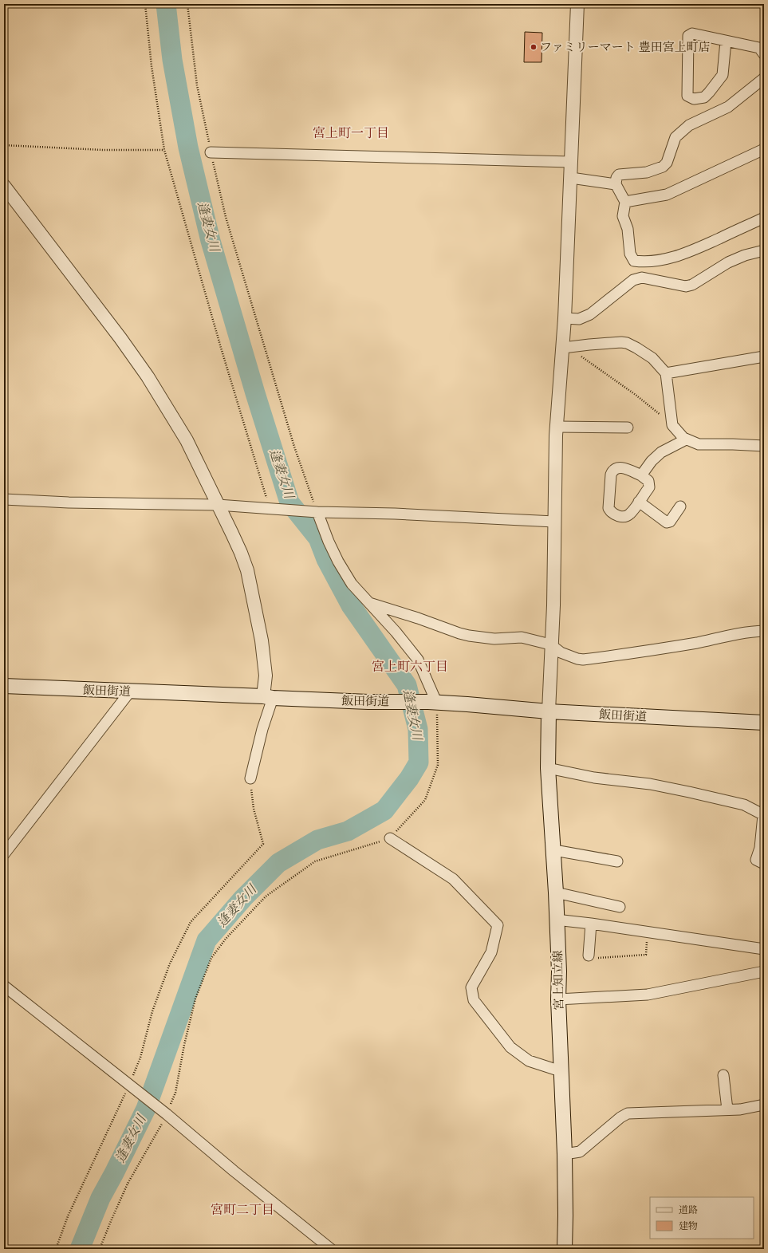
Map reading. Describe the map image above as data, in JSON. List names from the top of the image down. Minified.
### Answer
{"streets":{"main road":["飯田街道","宮上知立線"]},"crossings":[["飯田街道","宮上知立線"]],"districts":["宮上町一丁目","宮上町六丁目","宮町二丁目"],"water":["逢妻女川"],"places":["ファミリーマート 豊田宮上町店"],"legend":["道路","建物"]}
